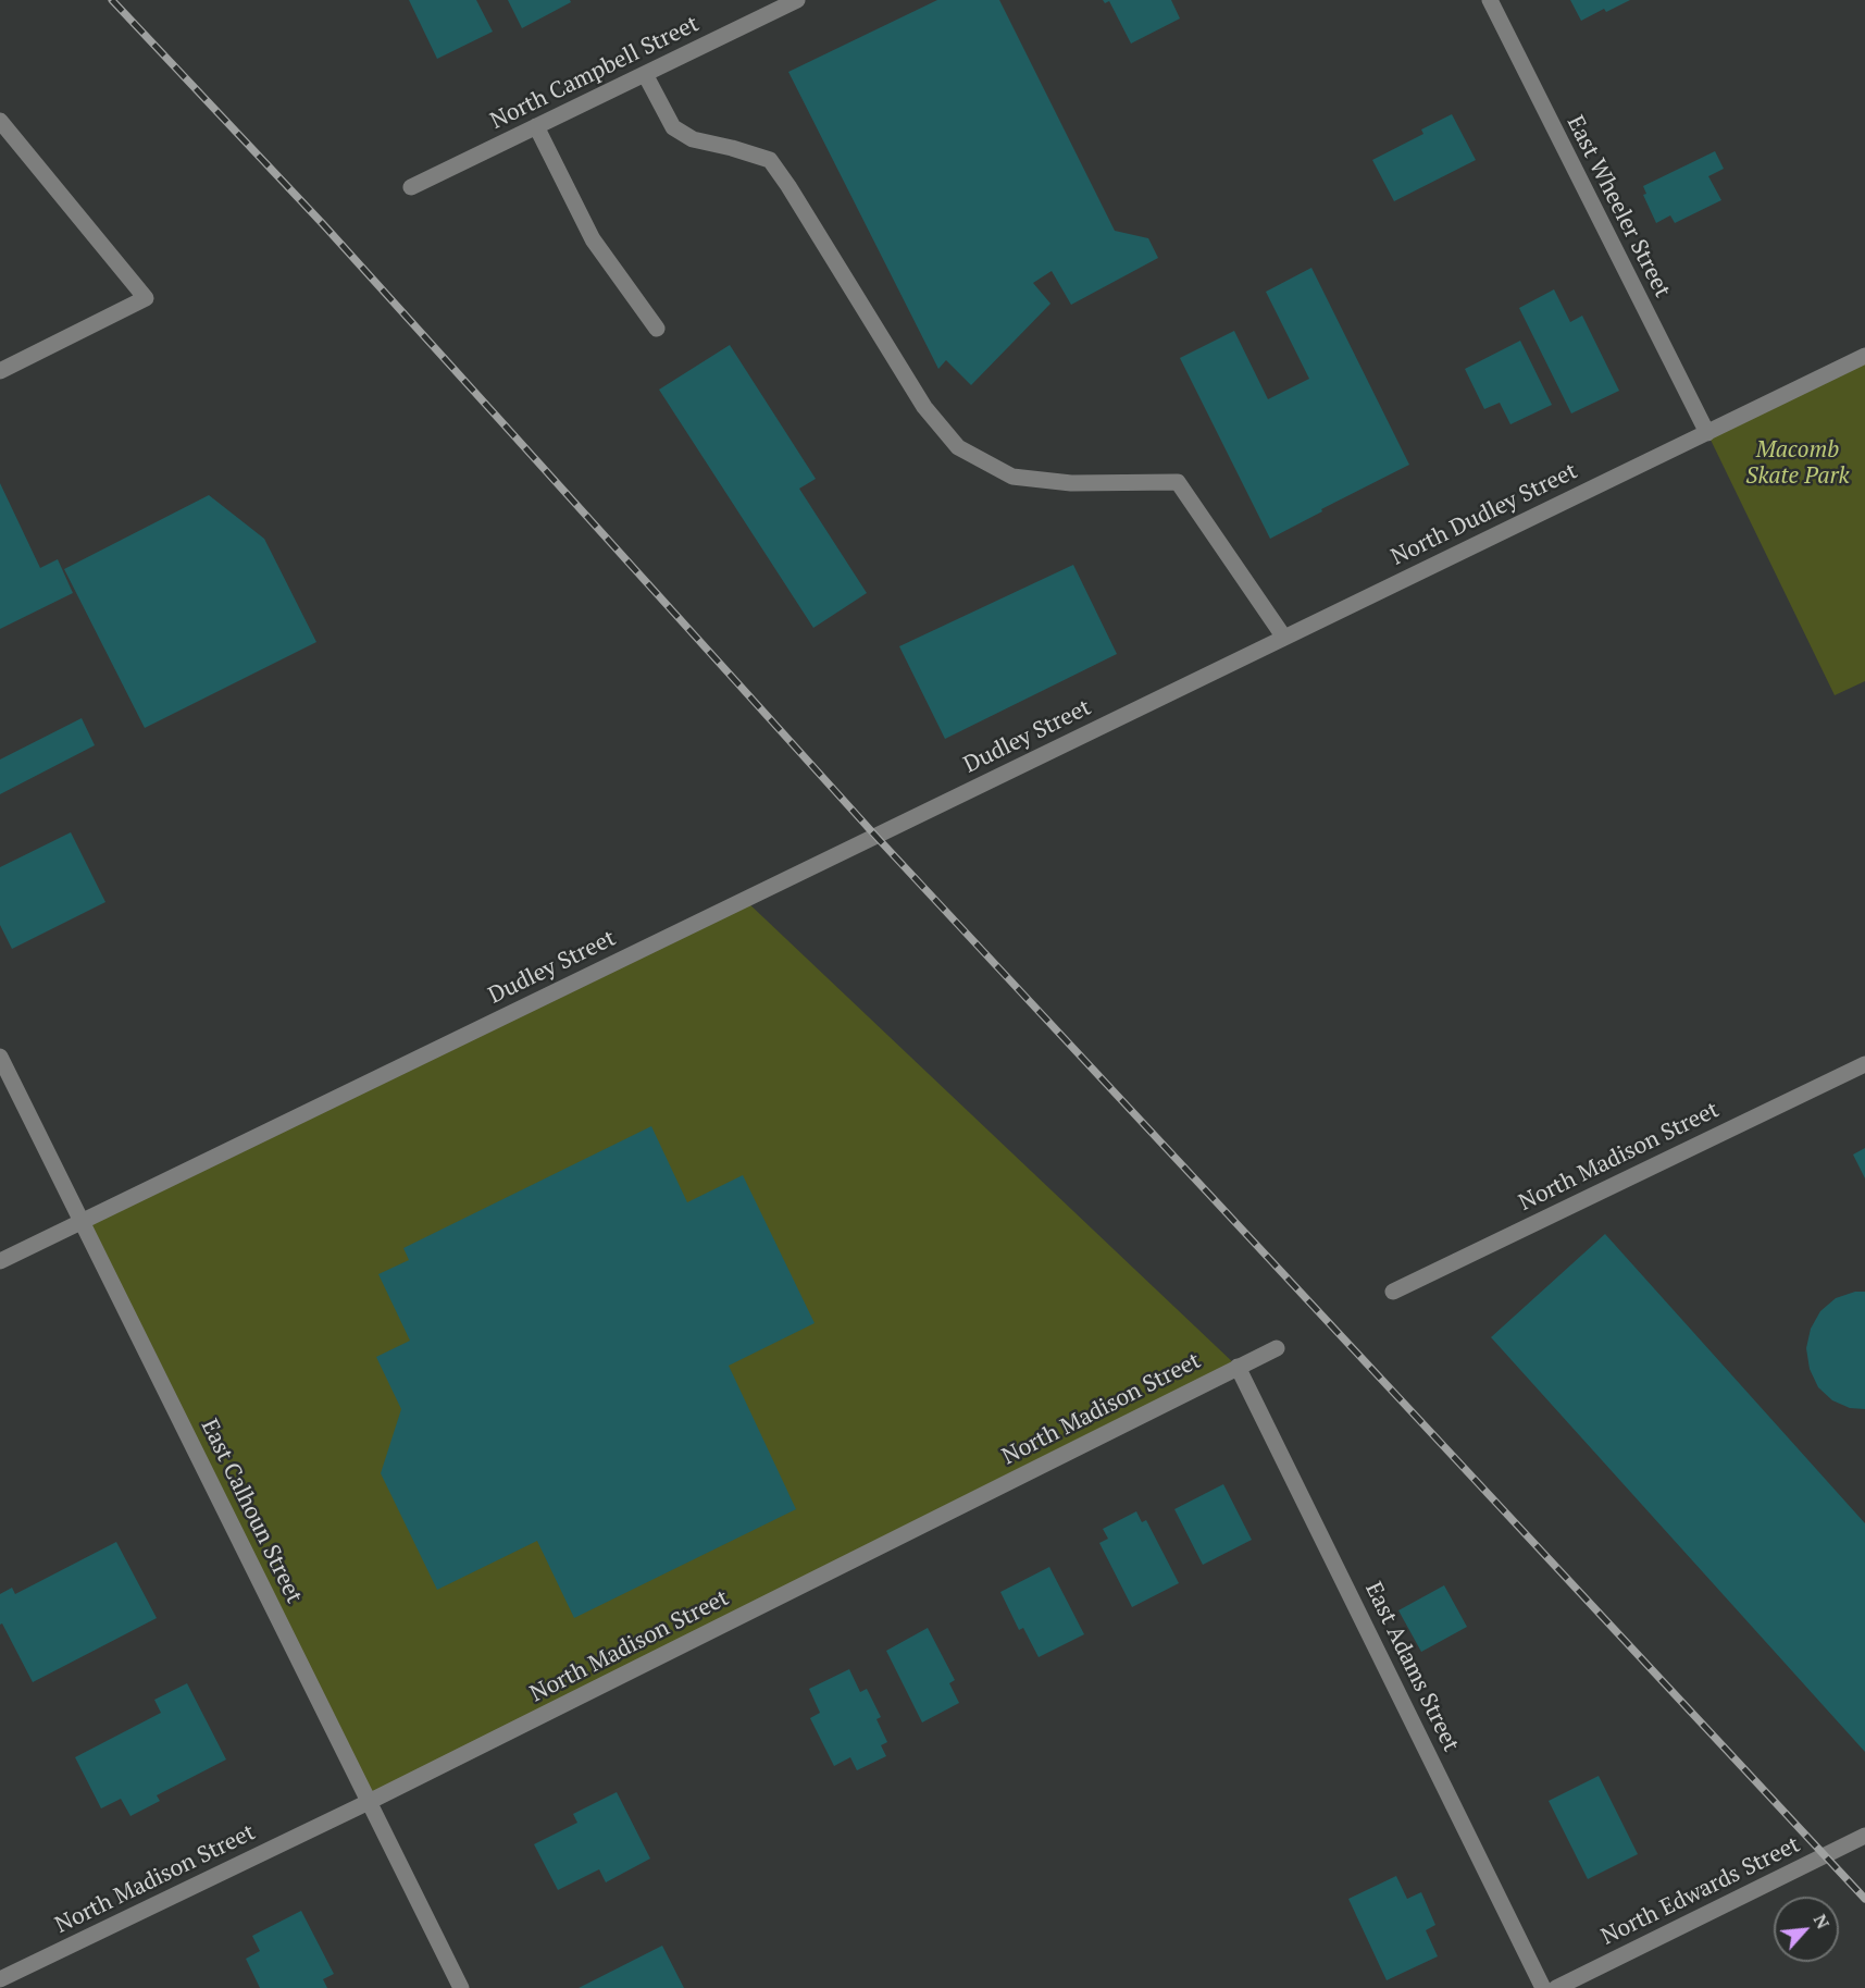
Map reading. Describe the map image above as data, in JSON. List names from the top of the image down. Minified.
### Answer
{"streets":{"street":["North Campbell Street","East Wheeler Street","North Dudley Street","Dudley Street","North Madison Street","East Calhoun Street","East Adams Street","North Edwards Street"]},"crossings":[["East Wheeler Street","North Dudley Street"],["North Dudley Street","Dudley Street"],["Dudley Street","East Calhoun Street"],["North Madison Street","East Calhoun Street"],["North Madison Street","East Adams Street"]],"parks":["Macomb Skate Park"],"north":"top right"}
